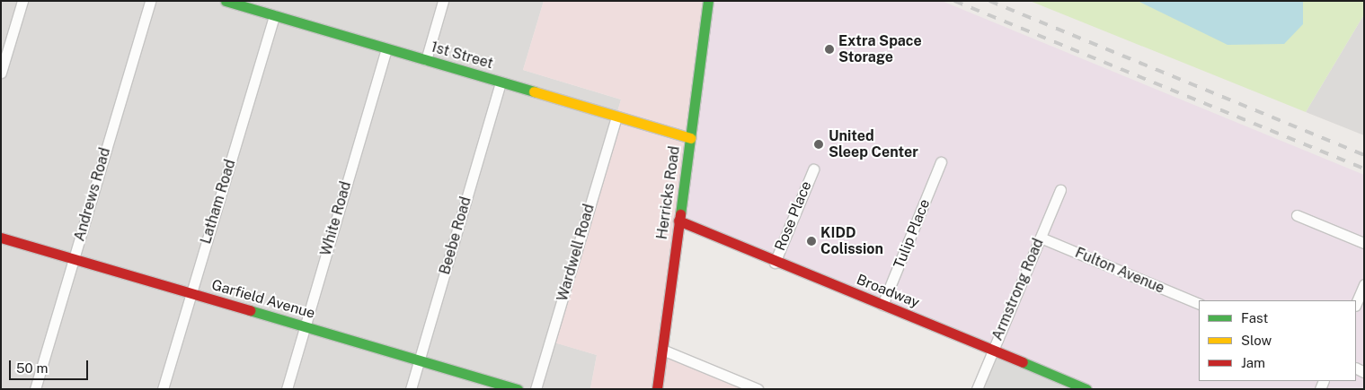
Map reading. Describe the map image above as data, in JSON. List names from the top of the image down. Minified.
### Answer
{"streets":{"street":["1st Street","Herricks Road","Andrews Road","Latham Road","Rose Place","White Road","Tulip Place","Beebe Road","Wardwell Road","Fulton Avenue","Armstrong Road","Broadway","Garfield Avenue"]},"crossings":[["1st Street","Herricks Road"],["1st Street","Latham Road"],["1st Street","White Road"],["1st Street","Beebe Road"],["1st Street","Wardwell Road"],["Herricks Road","Broadway"],["Andrews Road","Garfield Avenue"],["Latham Road","Garfield Avenue"],["Rose Place","Broadway"],["White Road","Garfield Avenue"],["Tulip Place","Broadway"],["Beebe Road","Garfield Avenue"],["Fulton Avenue","Armstrong Road"],["Armstrong Road","Broadway"]],"places":["Extra Space Storage","United Sleep Center","KIDD Colission"],"legend":["Fast","Slow","Jam"],"scale_bar":"50 m"}
